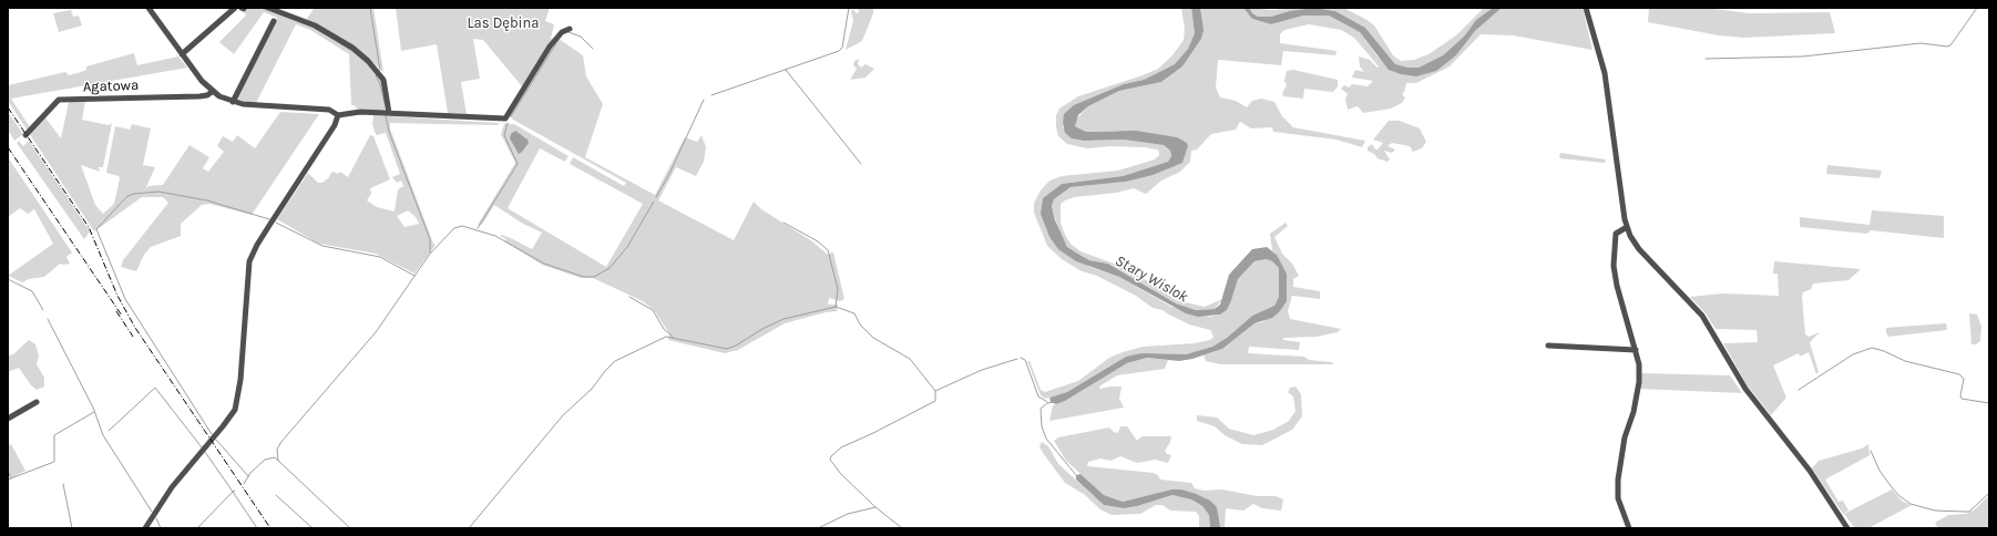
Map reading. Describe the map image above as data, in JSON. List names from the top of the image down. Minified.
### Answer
{"streets":{"street":["Agatowa"]},"water":["Stary Wislok"],"parks":["Las Dębina"]}
